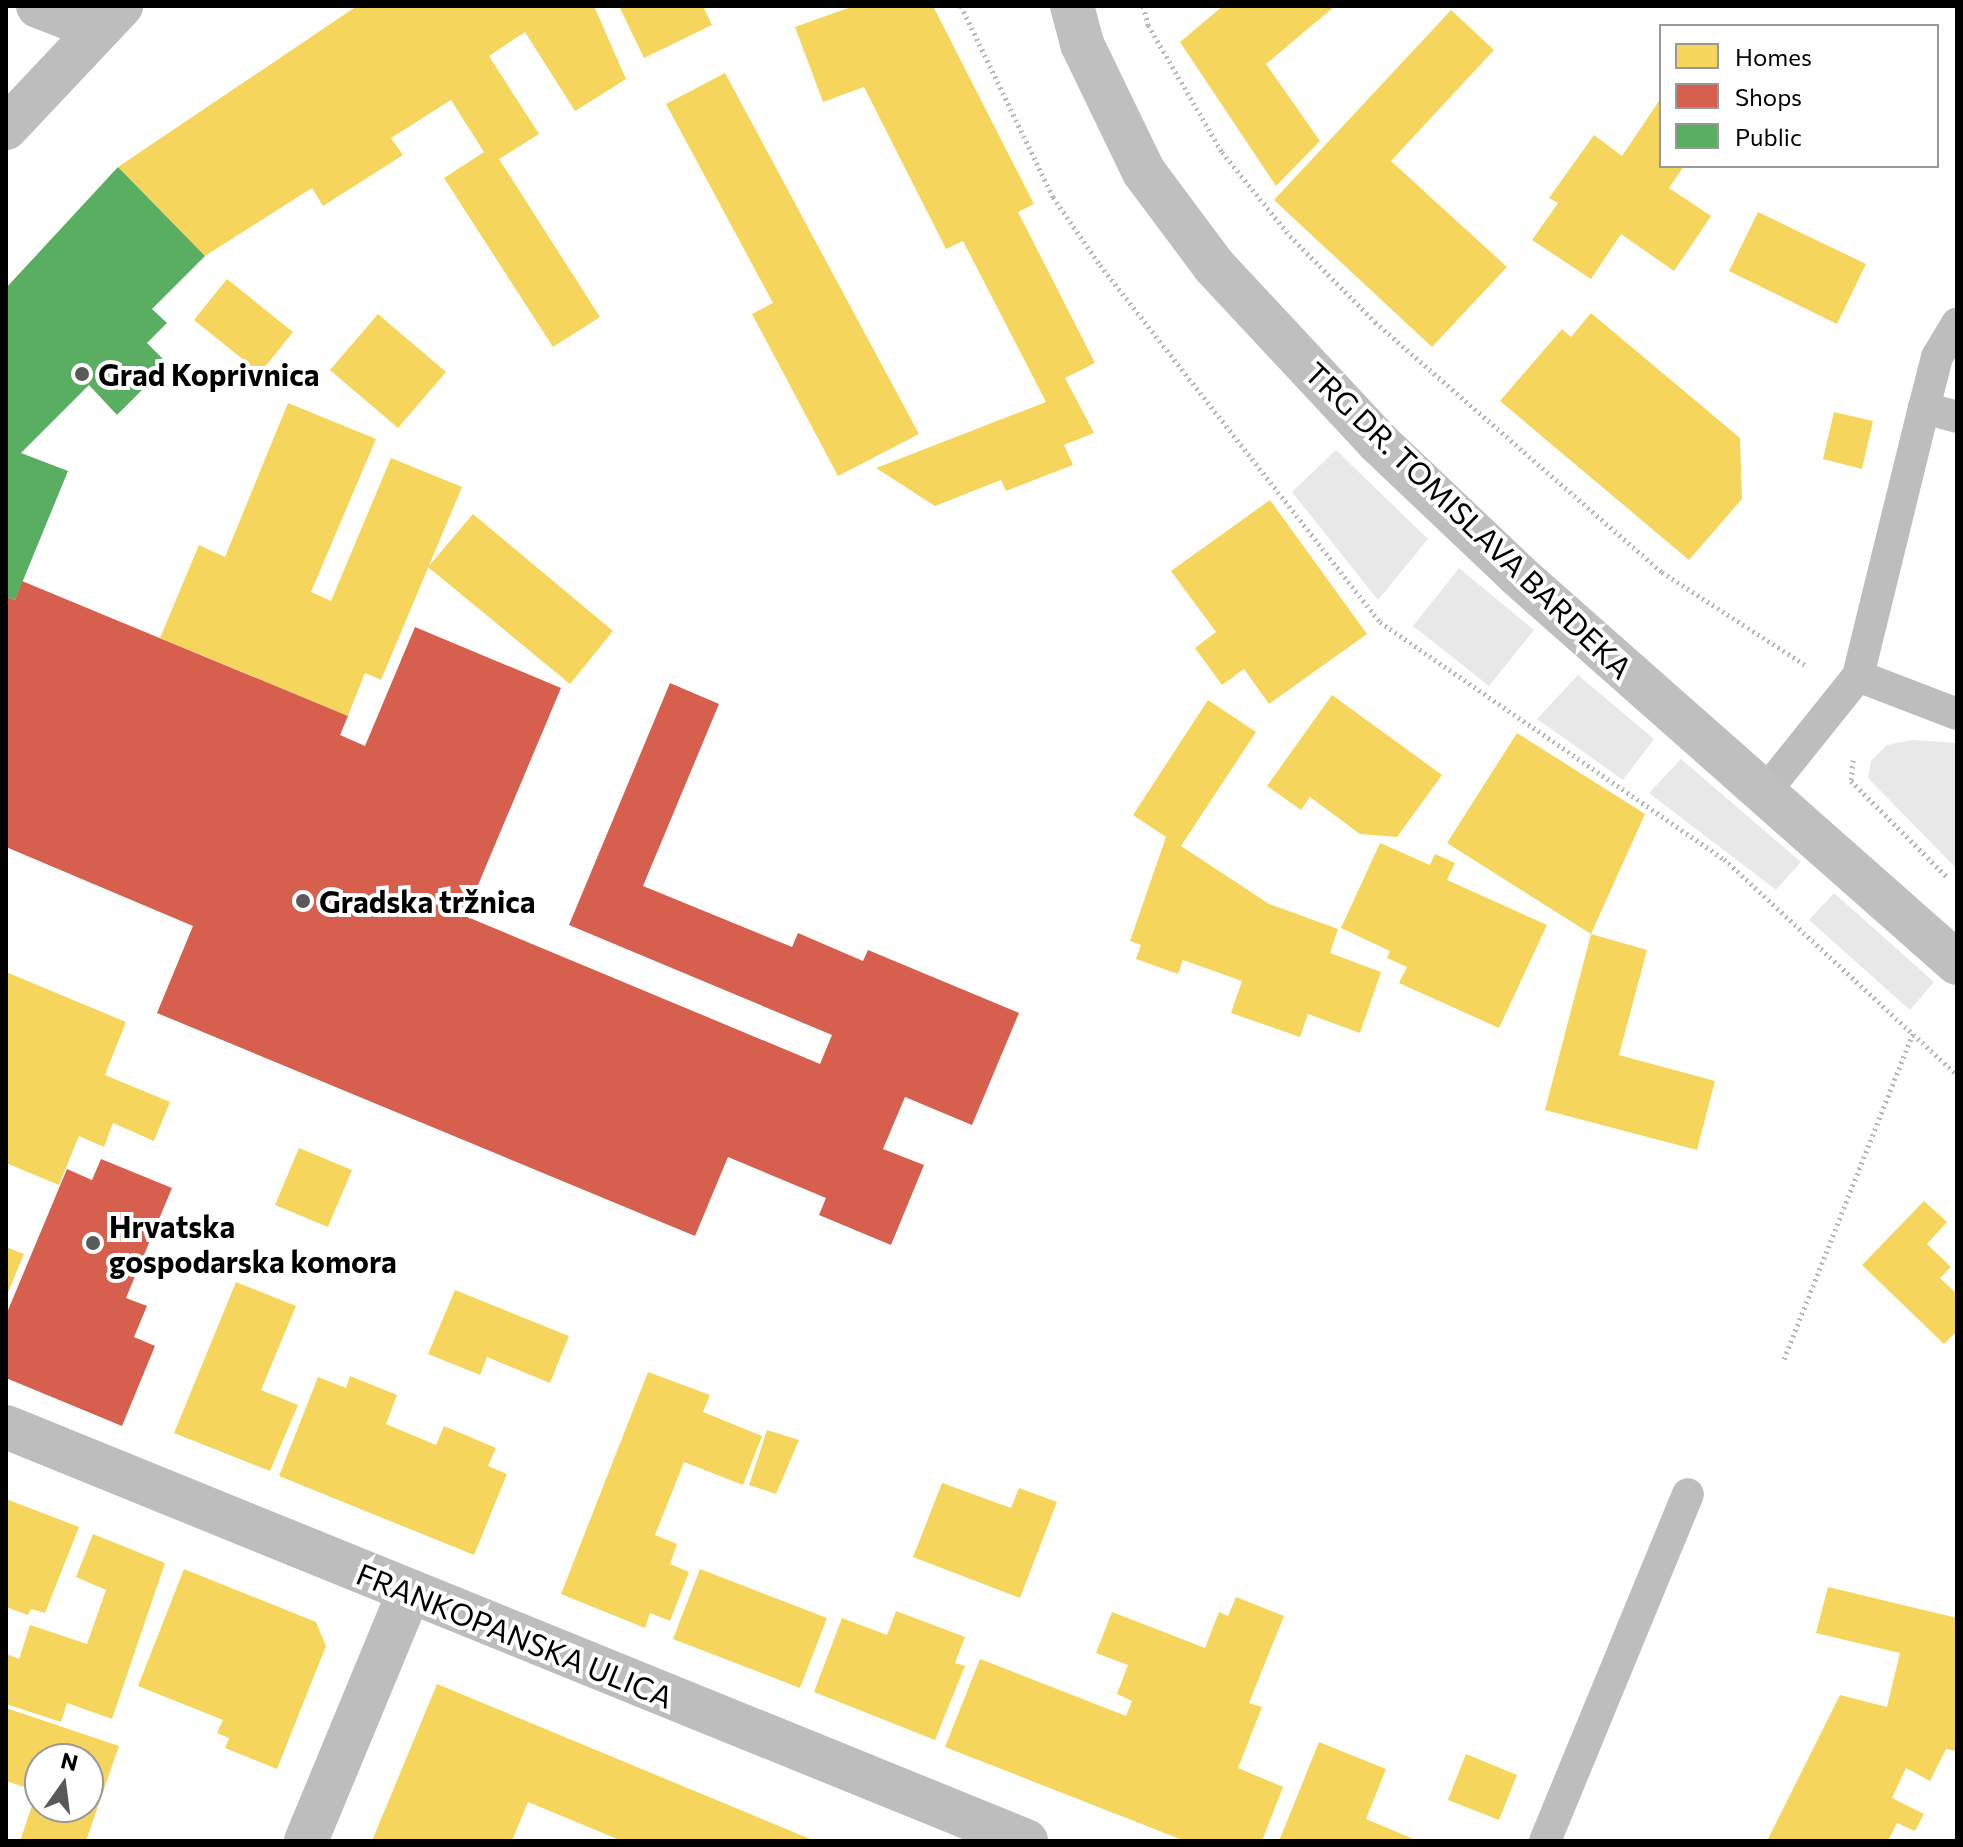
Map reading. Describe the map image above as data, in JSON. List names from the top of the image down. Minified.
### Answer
{"streets":{"main road":["TRG DR. TOMISLAVA BARDEKA"],"street":["FRANKOPANSKA ULICA"]},"places":["Grad Koprivnica","Gradska tržnica","Hrvatska gospodarska komora"],"legend":["Homes","Shops","Public"],"north":"top"}
